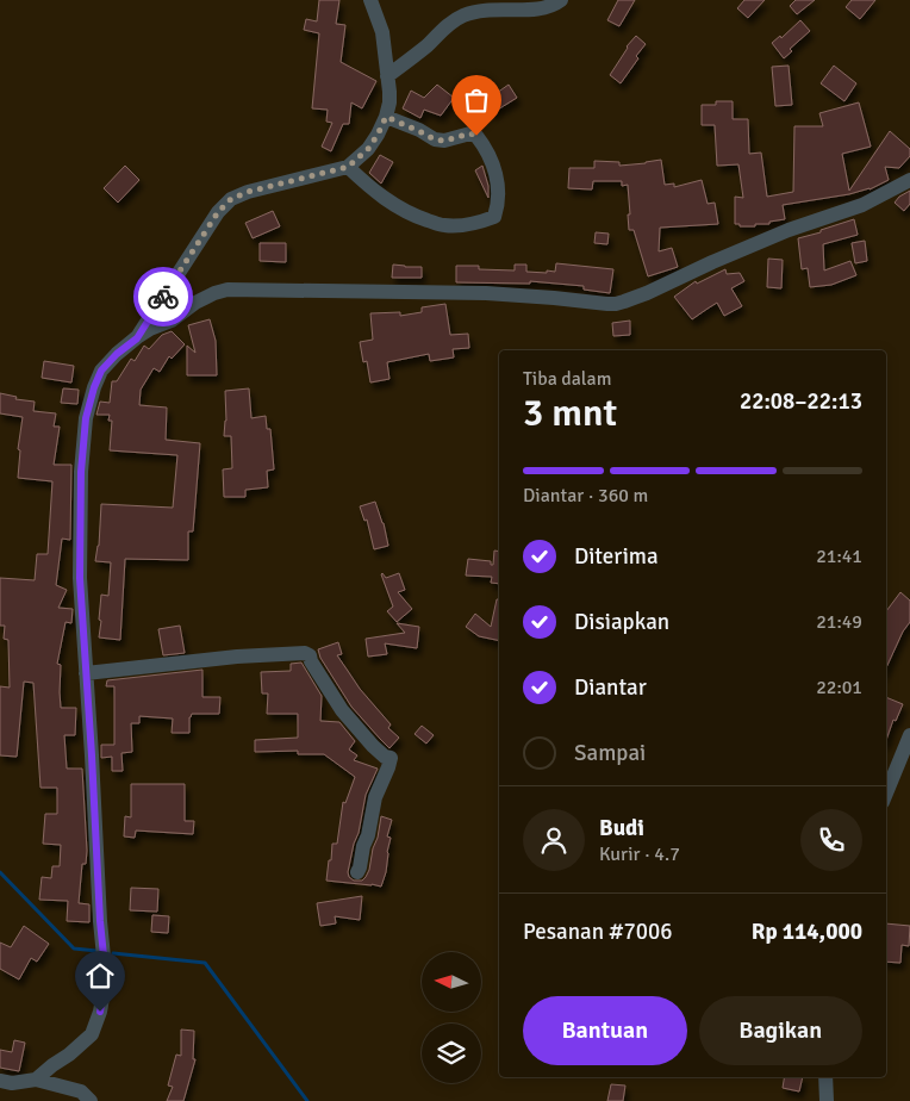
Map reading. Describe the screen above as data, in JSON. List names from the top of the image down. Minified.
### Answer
{"north":"left","page":{"heading":["3 mnt","Tiba dalam","22:08–22:13"],"panel":["Budi","Kurir · 4.7","Pesanan #7006","Rp 114,000"],"bar":"Diantar · 360 m","list":[["Diterima","21:41"],["Disiapkan","21:49"],["Diantar","22:01"],"Sampai"],"buttons":["Bantuan","Bagikan"]}}
